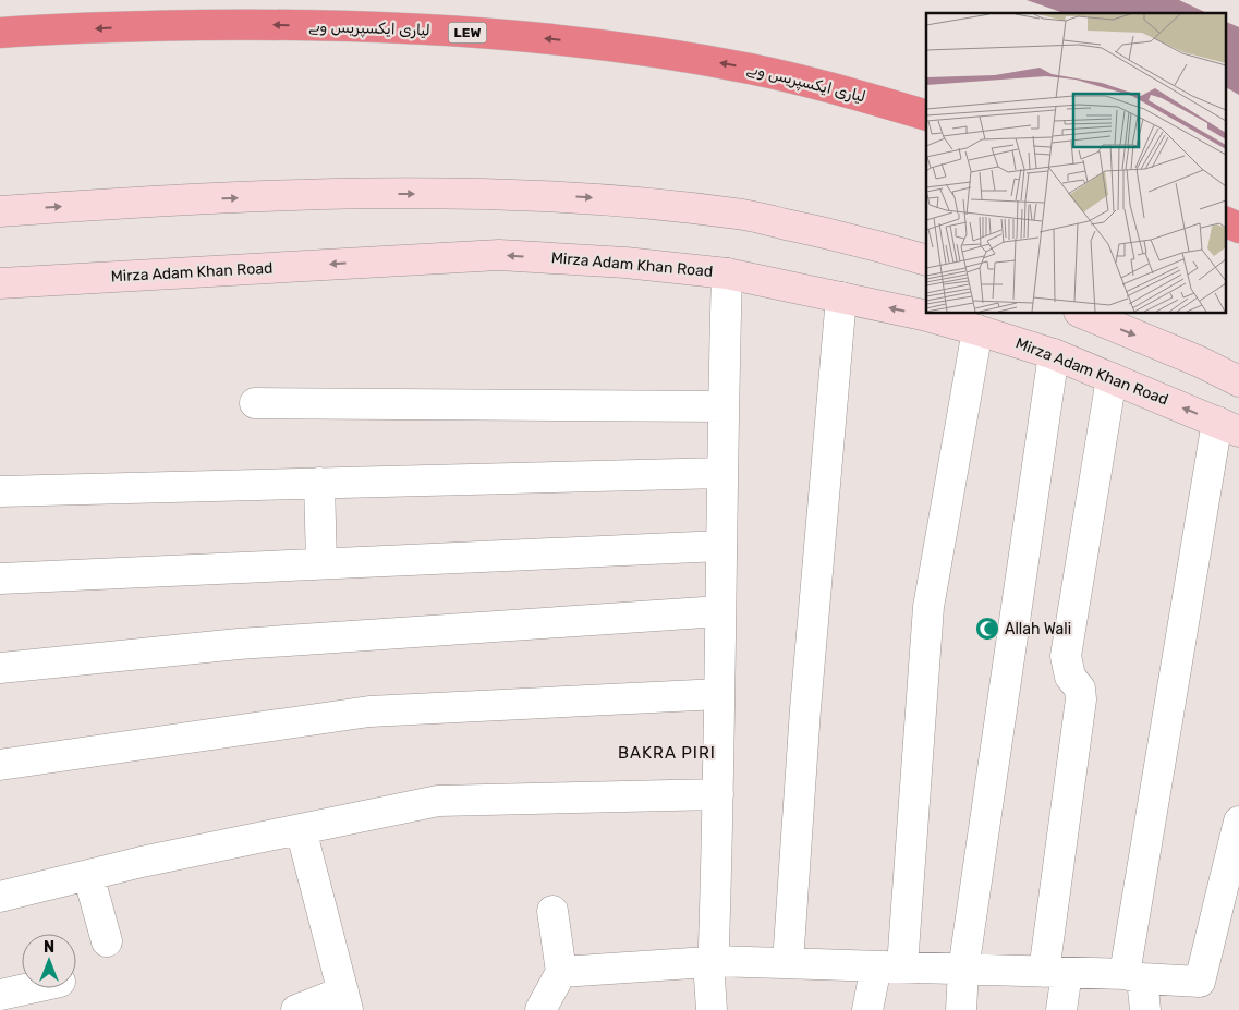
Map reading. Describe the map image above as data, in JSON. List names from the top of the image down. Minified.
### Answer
{"streets":{"highway":["لیاری ایکسپریس وے","LEW"],"main road":["Mirza Adam Khan Road"]},"one_way":["لیاری ایکسپریس وے"],"districts":["BAKRA PIRI"],"places":{"mosque":["Allah Wali"]},"north":"top"}
